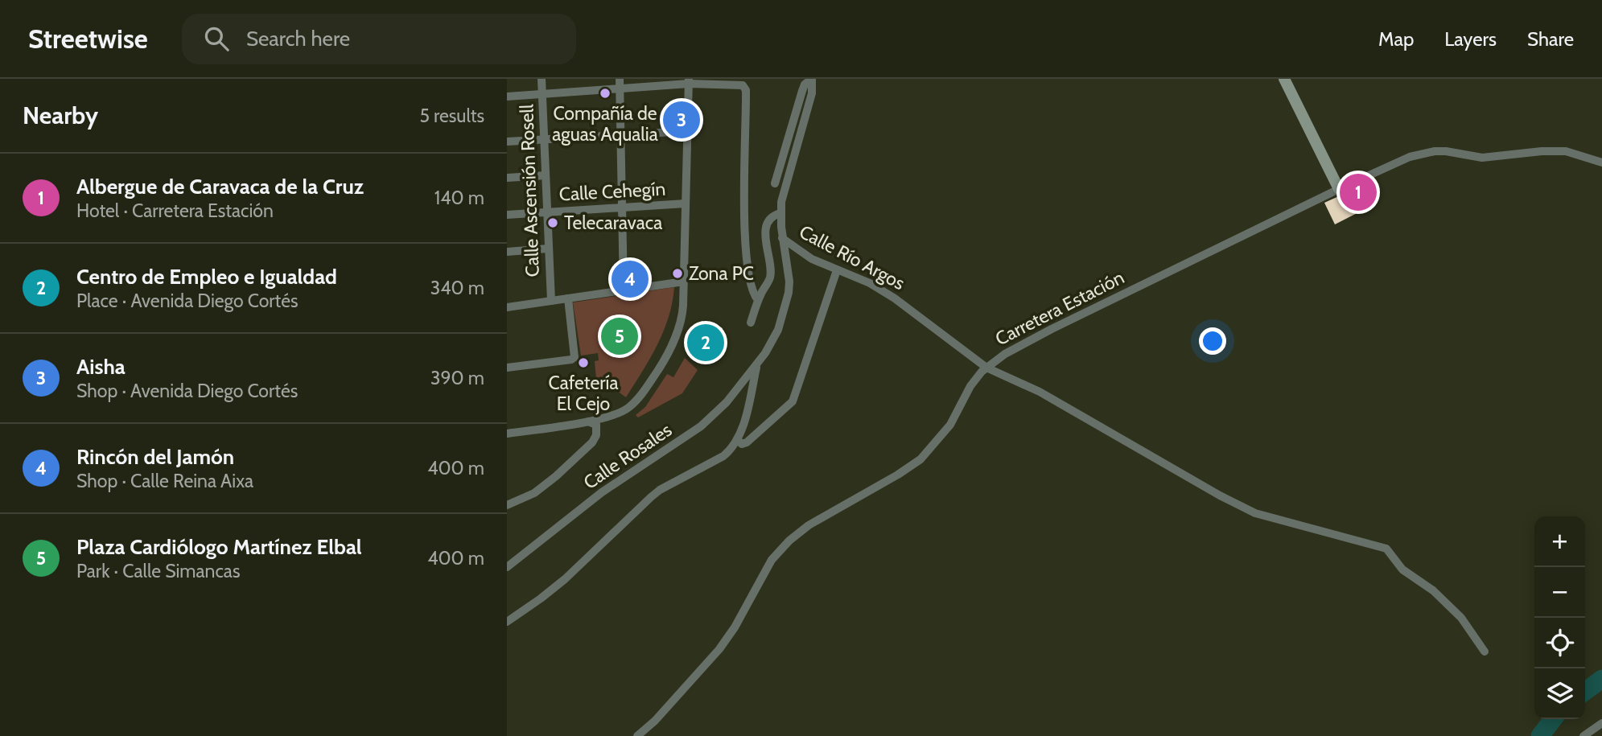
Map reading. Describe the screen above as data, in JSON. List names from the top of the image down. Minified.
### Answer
{"streets":{"street":["Calle Ascensión Rosell","Calle Cehegín","Calle Río Argos","Carretera Estación","Calle Rosales"]},"crossings":[["Calle Ascensión Rosell","Calle Cehegín"],["Calle Río Argos","Carretera Estación"]],"places":["Compañía de aguas Aqualia","Telecaravaca","Zona PC","Cafetería El Cejo"],"page":{"header":"Streetwise","search":"Search here","nav":["Map","Layers","Share"],"heading":["Nearby","5 results"],"pins":["3","1","4","5","2"],"list":[{"mark":"1","name":"Albergue de Caravaca de la Cruz","note":"Hotel · Carretera Estación","value":"140 m"},{"mark":"2","name":"Centro de Empleo e Igualdad","note":"Place · Avenida Diego Cortés","value":"340 m"},{"mark":"3","name":"Aisha","note":"Shop · Avenida Diego Cortés","value":"390 m"},{"mark":"4","name":"Rincón del Jamón","note":"Shop · Calle Reina Aixa","value":"400 m"},{"mark":"5","name":"Plaza Cardiólogo Martínez Elbal","note":"Park · Calle Simancas","value":"400 m"}],"map_buttons":["+","−"]}}
